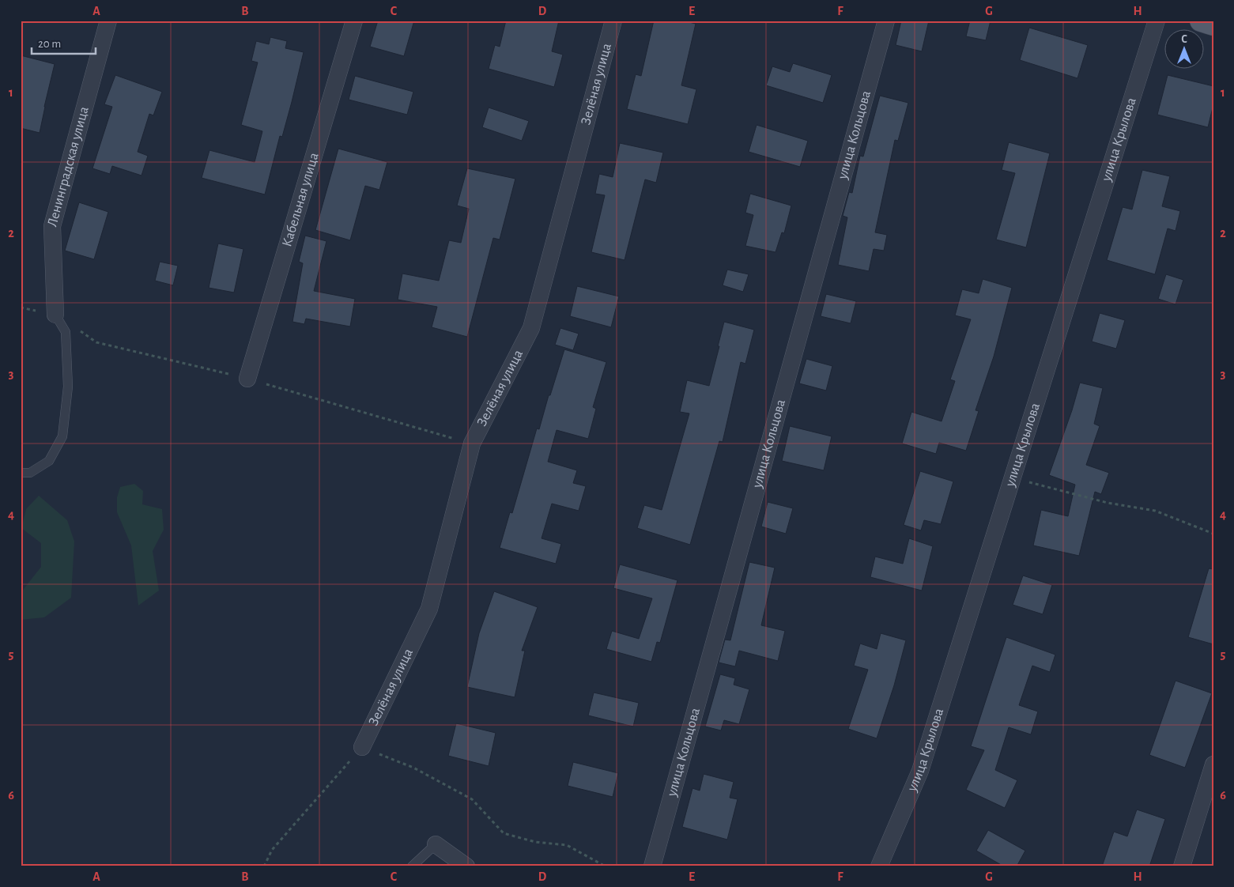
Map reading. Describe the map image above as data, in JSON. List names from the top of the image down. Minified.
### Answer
{"streets":{"street":["Зелёная улица","улица Кольцова","улица Крылова","Ленинградская улица","Кабельная улица"]},"scale_bar":"20 m","north":"top","grid":{"columns":["A","B","C","D","E","F","G","H"],"rows":["1","2","3","4","5","6"]}}
